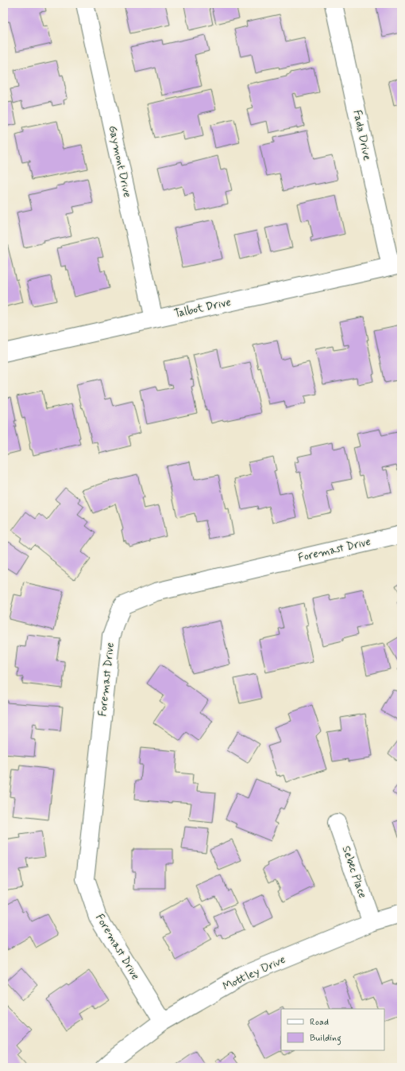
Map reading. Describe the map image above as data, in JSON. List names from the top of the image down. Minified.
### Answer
{"streets":{"street":["Fada Drive","Gaymont Drive","Talbot Drive","Foremast Drive","Sebec Place","Mottley Drive"]},"crossings":[["Fada Drive","Talbot Drive"],["Gaymont Drive","Talbot Drive"],["Foremast Drive","Mottley Drive"],["Sebec Place","Mottley Drive"]],"legend":["Road","Building"]}
